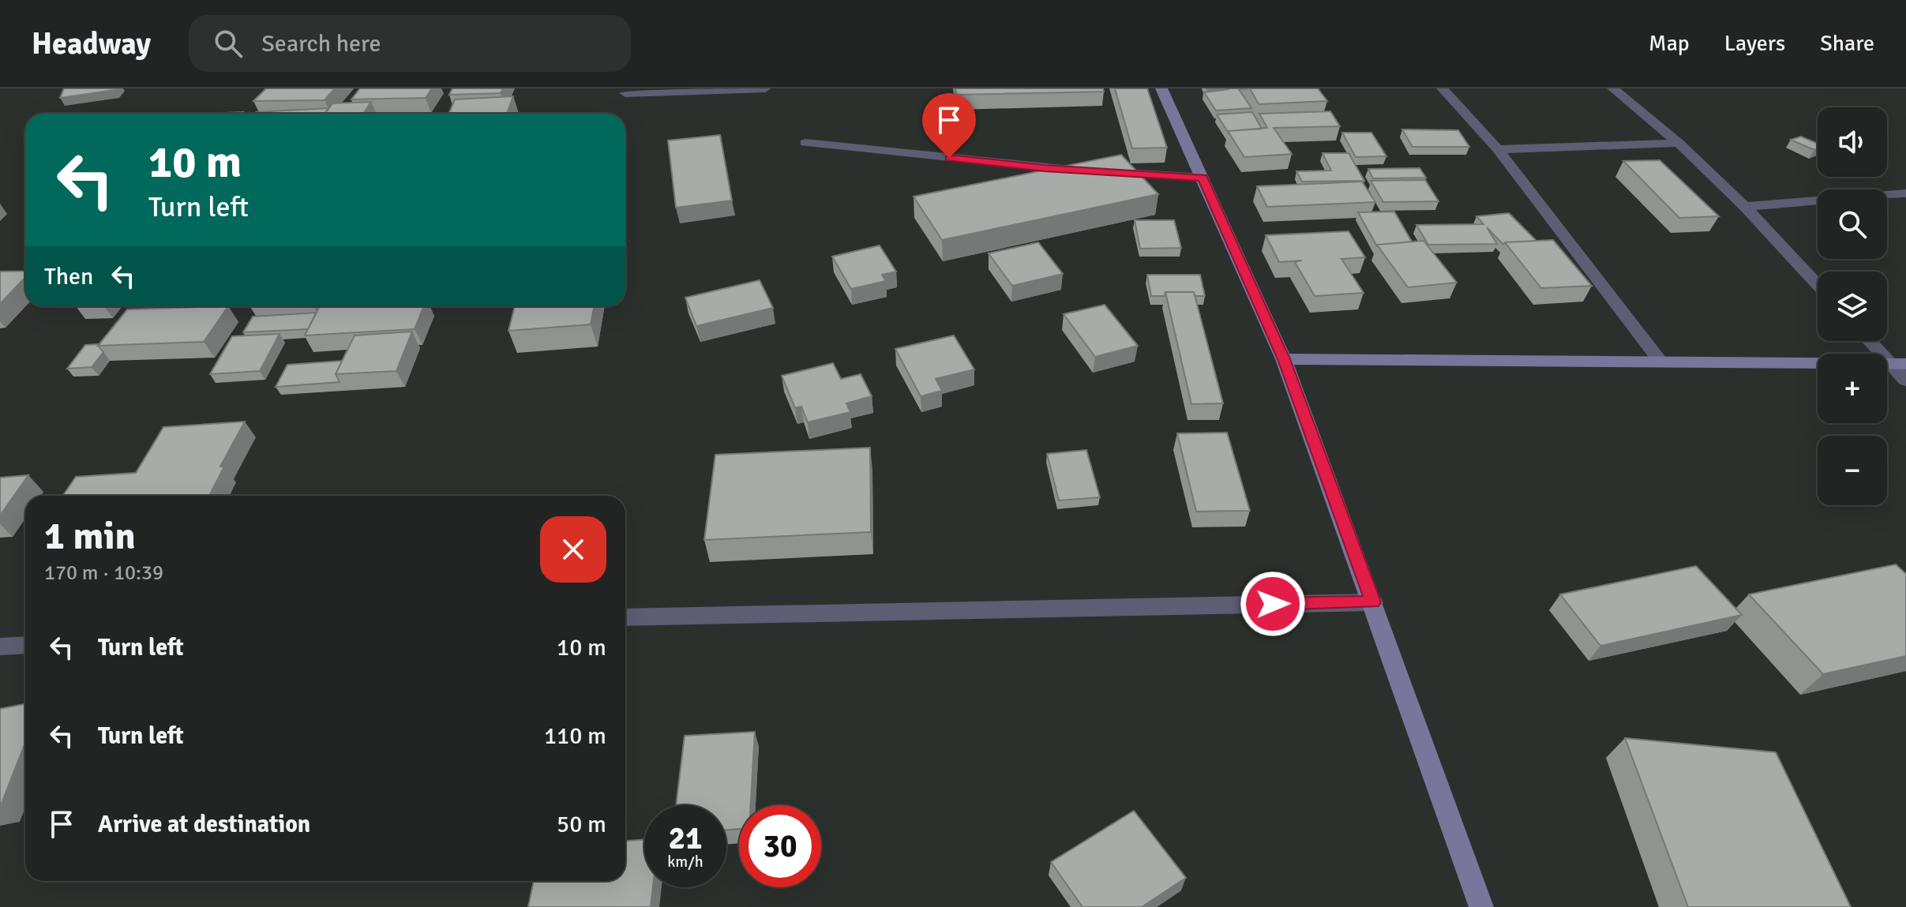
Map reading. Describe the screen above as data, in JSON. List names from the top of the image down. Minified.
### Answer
{"page":{"header":"Headway","search":"Search here","nav":["Map","Layers","Share"],"map_buttons":["+","−"],"turn":["10 m","Turn left"],"then":"Then","heading":["1 min","170 m · 10:39"],"list":[{"name":"Turn left","value":"10 m"},{"name":"Turn left","value":"110 m"},{"name":"Arrive at destination","value":"50 m"}],"speed":"21 km/h","limit":"30"}}
